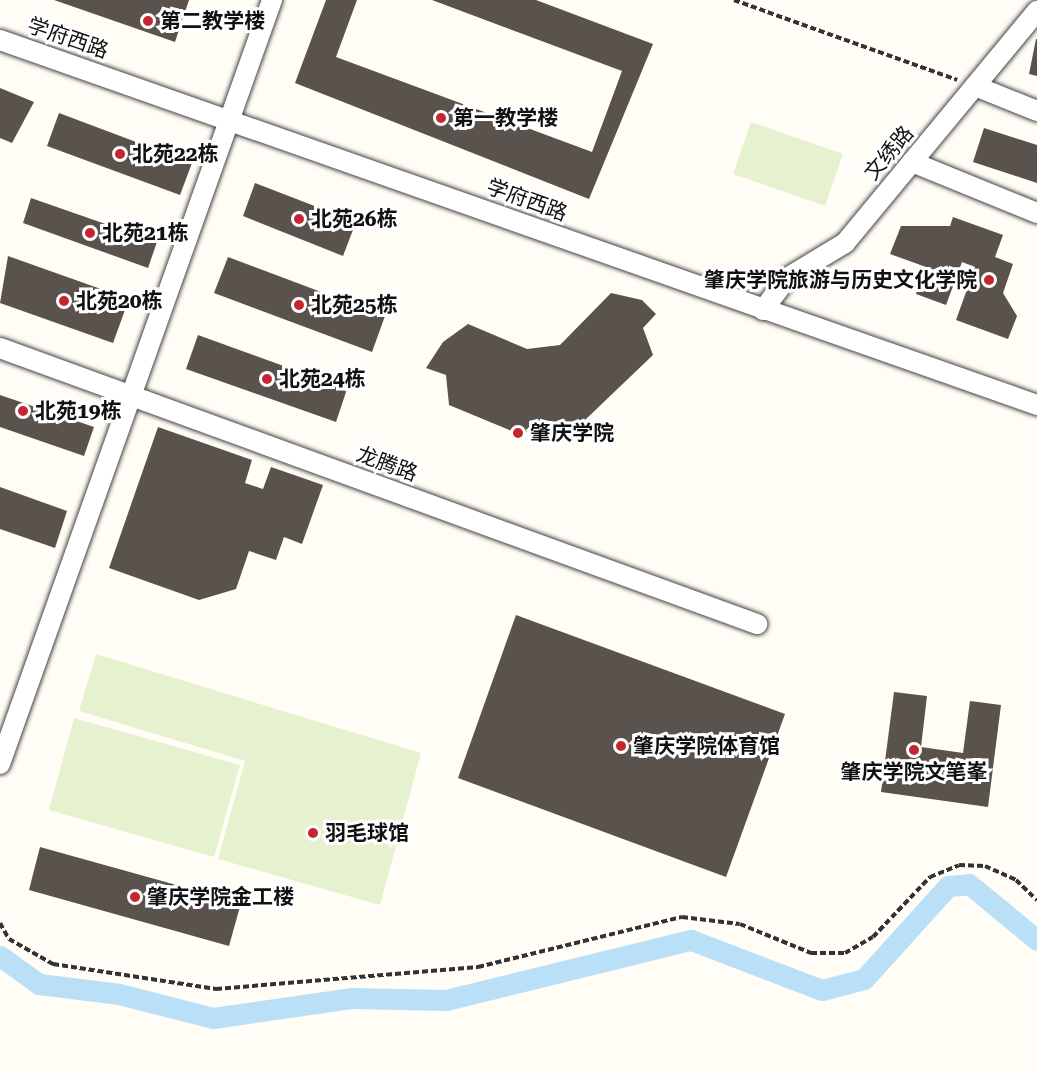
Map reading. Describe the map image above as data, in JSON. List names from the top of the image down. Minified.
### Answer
{"streets":{"street":["学府西路","文绣路","龙腾路"]},"crossings":[["学府西路","文绣路"]],"places":["第二教学楼","第一教学楼","北苑22栋","北苑26栋","北苑21栋","肇庆学院旅游与历史文化学院","北苑20栋","北苑25栋","北苑24栋","北苑19栋","肇庆学院","肇庆学院体育馆","肇庆学院文笔峯","羽毛球馆","肇庆学院金工楼"]}
